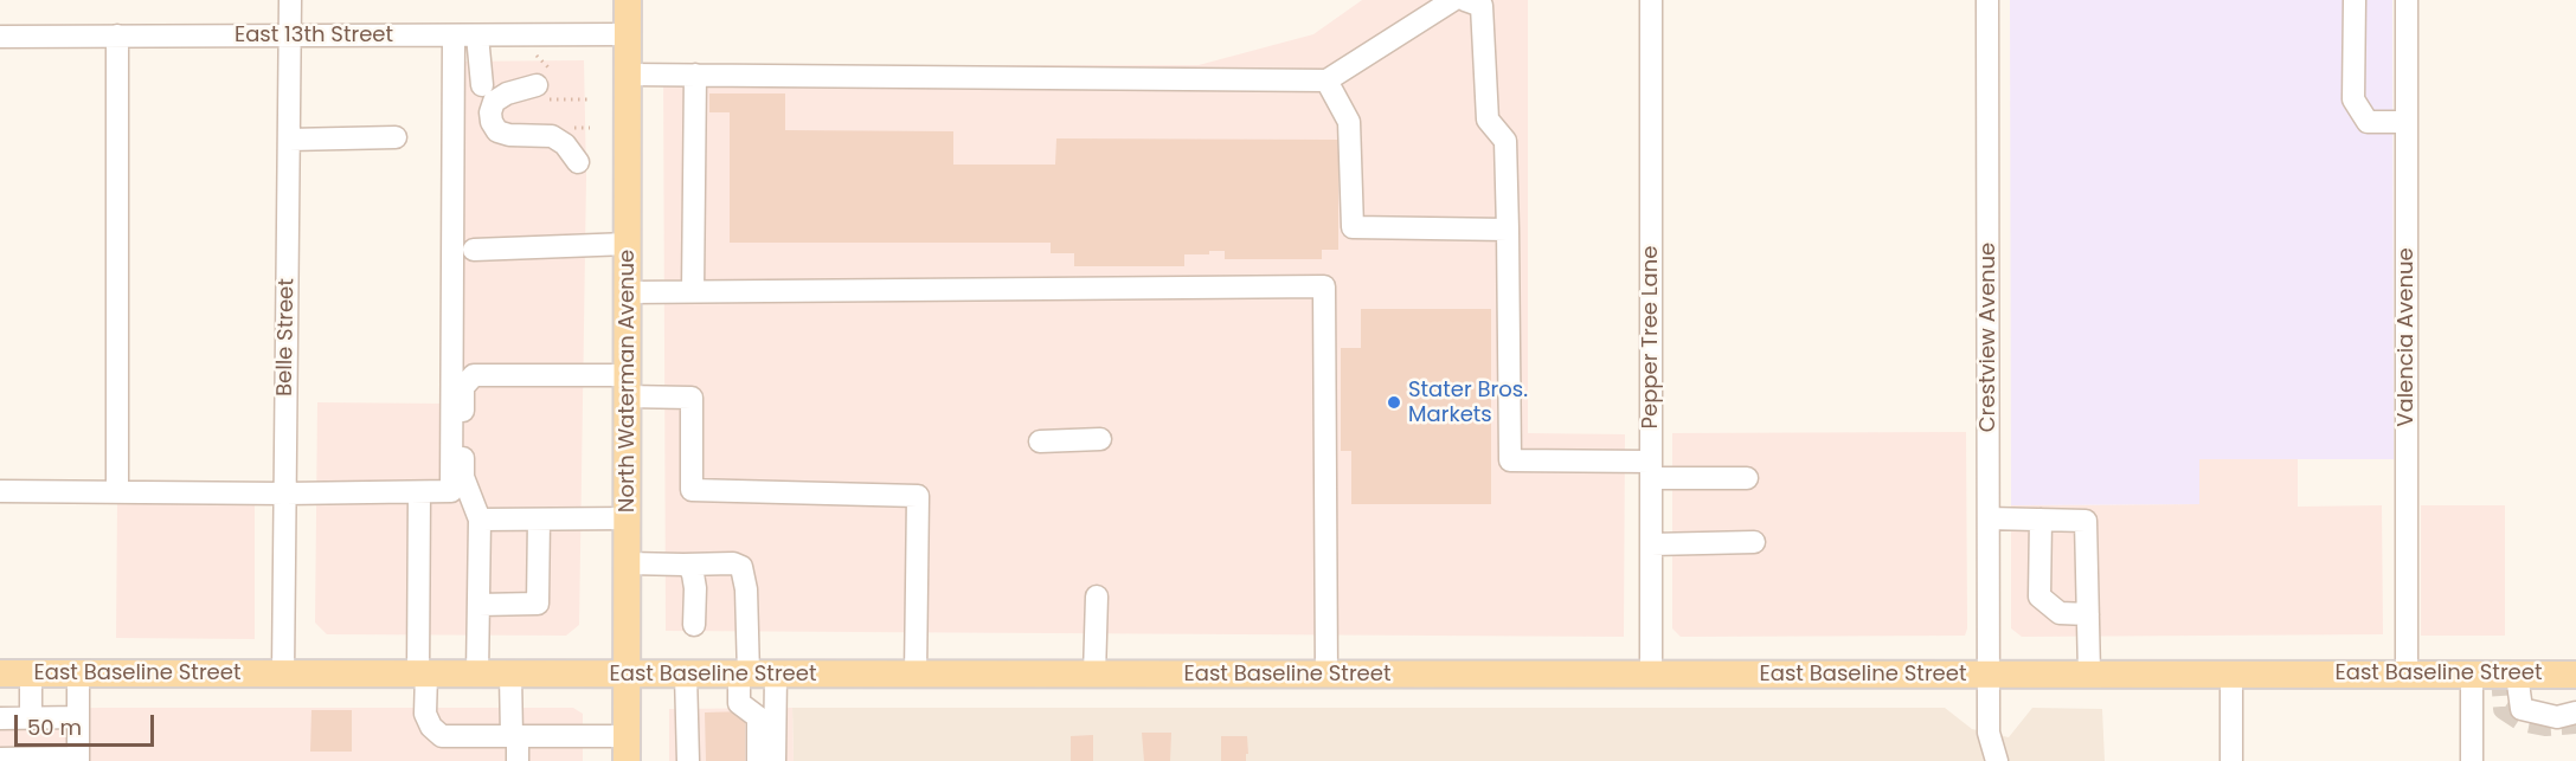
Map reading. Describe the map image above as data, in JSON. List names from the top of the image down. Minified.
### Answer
{"streets":{"main road":["North Waterman Avenue","East Baseline Street"],"street":["East 13th Street","Belle Street","Pepper Tree Lane","Crestview Avenue","Valencia Avenue"]},"crossings":[["East 13th Street","Belle Street"],["East 13th Street","North Waterman Avenue"],["Belle Street","East Baseline Street"],["Pepper Tree Lane","East Baseline Street"],["Crestview Avenue","East Baseline Street"],["Valencia Avenue","East Baseline Street"],["North Waterman Avenue","East Baseline Street"]],"places":["Stater Bros. Markets"],"scale_bar":"50 m"}
